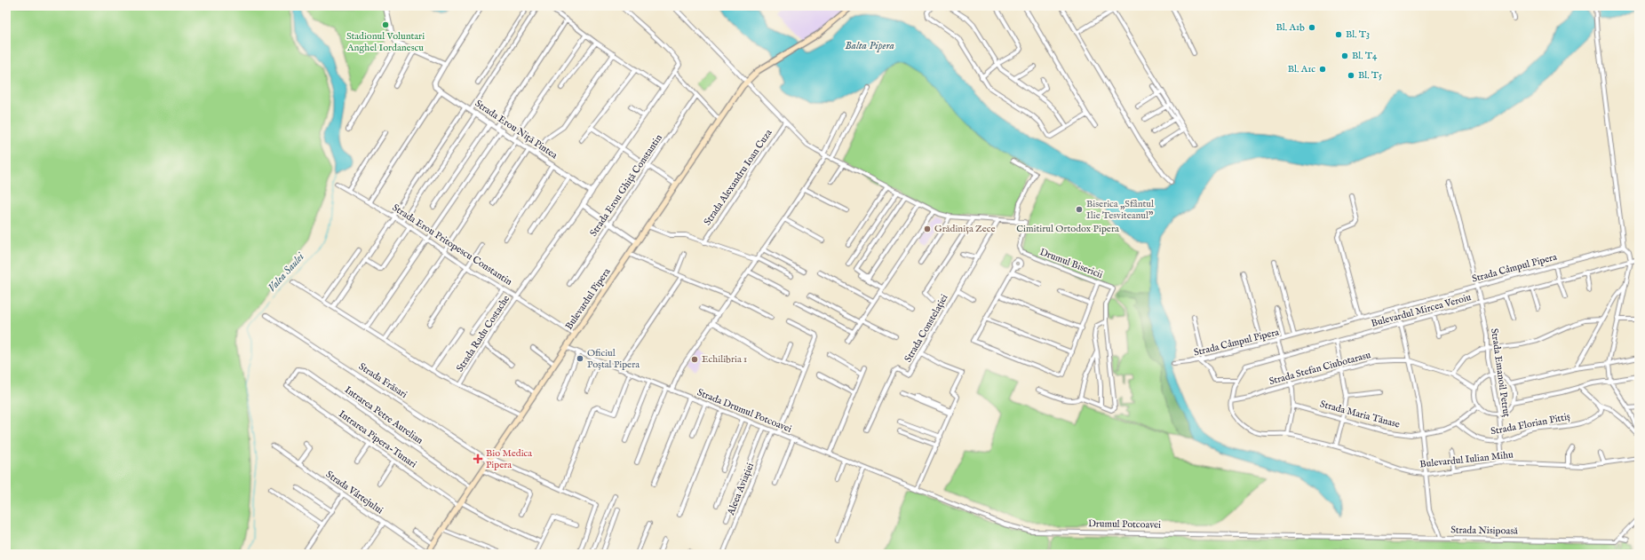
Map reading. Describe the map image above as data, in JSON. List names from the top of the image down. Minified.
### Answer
{"streets":{"main road":["Bulevardul Pipera"],"street":["Strada Erou Niță Pintea","Strada Alexandru Ioan Cuza","Strada Erou Ghiță Constantin","Strada Erou Pritopescu Constantin","Drumul Bisericii","Strada Câmpul Pipera","Bulevardul Mircea Veroiu","Strada Constelației","Strada Radu Costache","Strada Stefan Ciubotarasu","Strada Emanoil Petruț","Strada Frăsari","Strada Drumul Potcoavei","Strada Maria Tănase","Intrarea Petre Aurelian","Strada Florian Pittiș","Intrarea Pipera-Tunari","Bulevardul Iulian Mihu","Aleea Aviației","Strada Vârtejului","Drumul Potcoavei","Strada Nisipoasă"]},"crossings":[["Strada Erou Pritopescu Constantin","Bulevardul Pipera"],["Strada Erou Pritopescu Constantin","Strada Radu Costache"],["Strada Câmpul Pipera","Strada Emanoil Petruț"],["Bulevardul Pipera","Strada Frăsari"],["Bulevardul Pipera","Strada Drumul Potcoavei"],["Bulevardul Pipera","Intrarea Petre Aurelian"],["Bulevardul Pipera","Intrarea Pipera-Tunari"],["Bulevardul Pipera","Strada Vârtejului"],["Bulevardul Mircea Veroiu","Strada Stefan Ciubotarasu"],["Bulevardul Mircea Veroiu","Strada Emanoil Petruț"],["Bulevardul Mircea Veroiu","Bulevardul Iulian Mihu"],["Strada Stefan Ciubotarasu","Bulevardul Iulian Mihu"],["Strada Emanoil Petruț","Strada Florian Pittiș"],["Strada Emanoil Petruț","Bulevardul Iulian Mihu"],["Strada Drumul Potcoavei","Aleea Aviației"],["Strada Drumul Potcoavei","Drumul Potcoavei"],["Strada Maria Tănase","Strada Florian Pittiș"],["Intrarea Petre Aurelian","Intrarea Pipera-Tunari"],["Drumul Potcoavei","Strada Nisipoasă"]],"water":["Balta Pipera","Valea Saulei"],"parks":["Cimitirul Ortodox Pipera"],"places":{"other":["Stadionul Voluntari Anghel Iordanescu","Bl. A1b","Bl. T3","Bl. T4","Bl. A1c","Bl. T5","Biserica „Sfântul Ilie Tesviteanul”","Grădinița Zece","Oficiul Poștal Pipera","Echilibria 1"],"health":["Bio Medica Pipera"]}}
